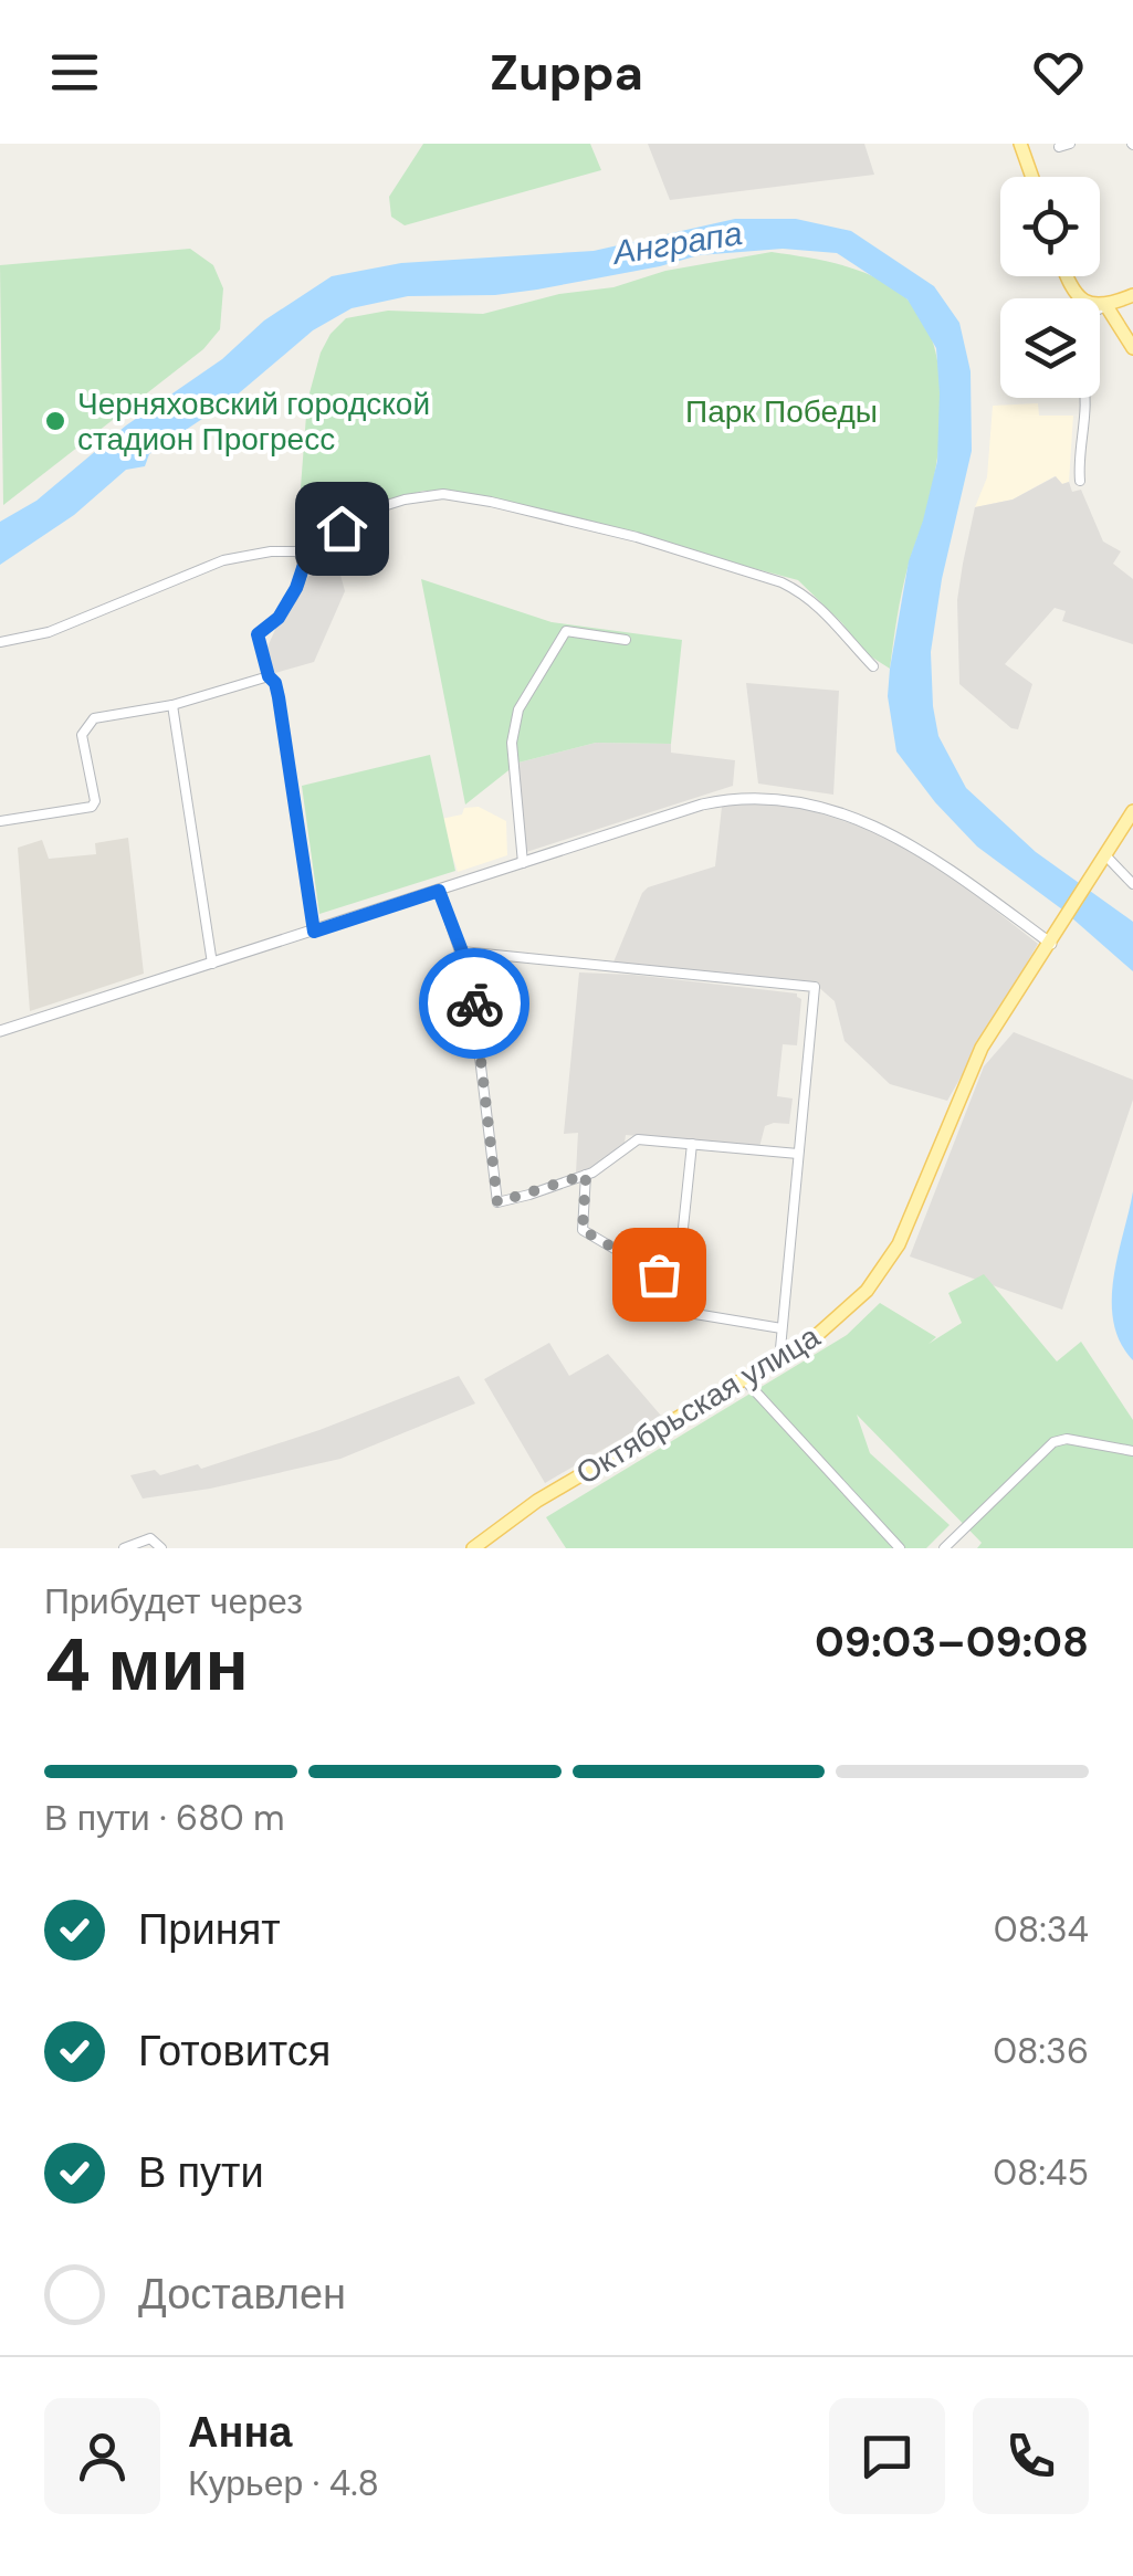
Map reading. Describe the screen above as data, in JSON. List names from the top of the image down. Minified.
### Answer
{"streets":{"main road":["Октябрьская улица"]},"water":["Анграпа"],"parks":["Парк Победы"],"places":["Черняховский городской стадион Прогресс"],"page":{"header":"Zuppa","heading":["4 мин","Прибудет через","09:03–09:08"],"panel":["Анна","Курьер · 4.8"],"bar":"В пути · 680 m","list":[["Принят","08:34"],["Готовится","08:36"],["В пути","08:45"],"Доставлен"]}}
